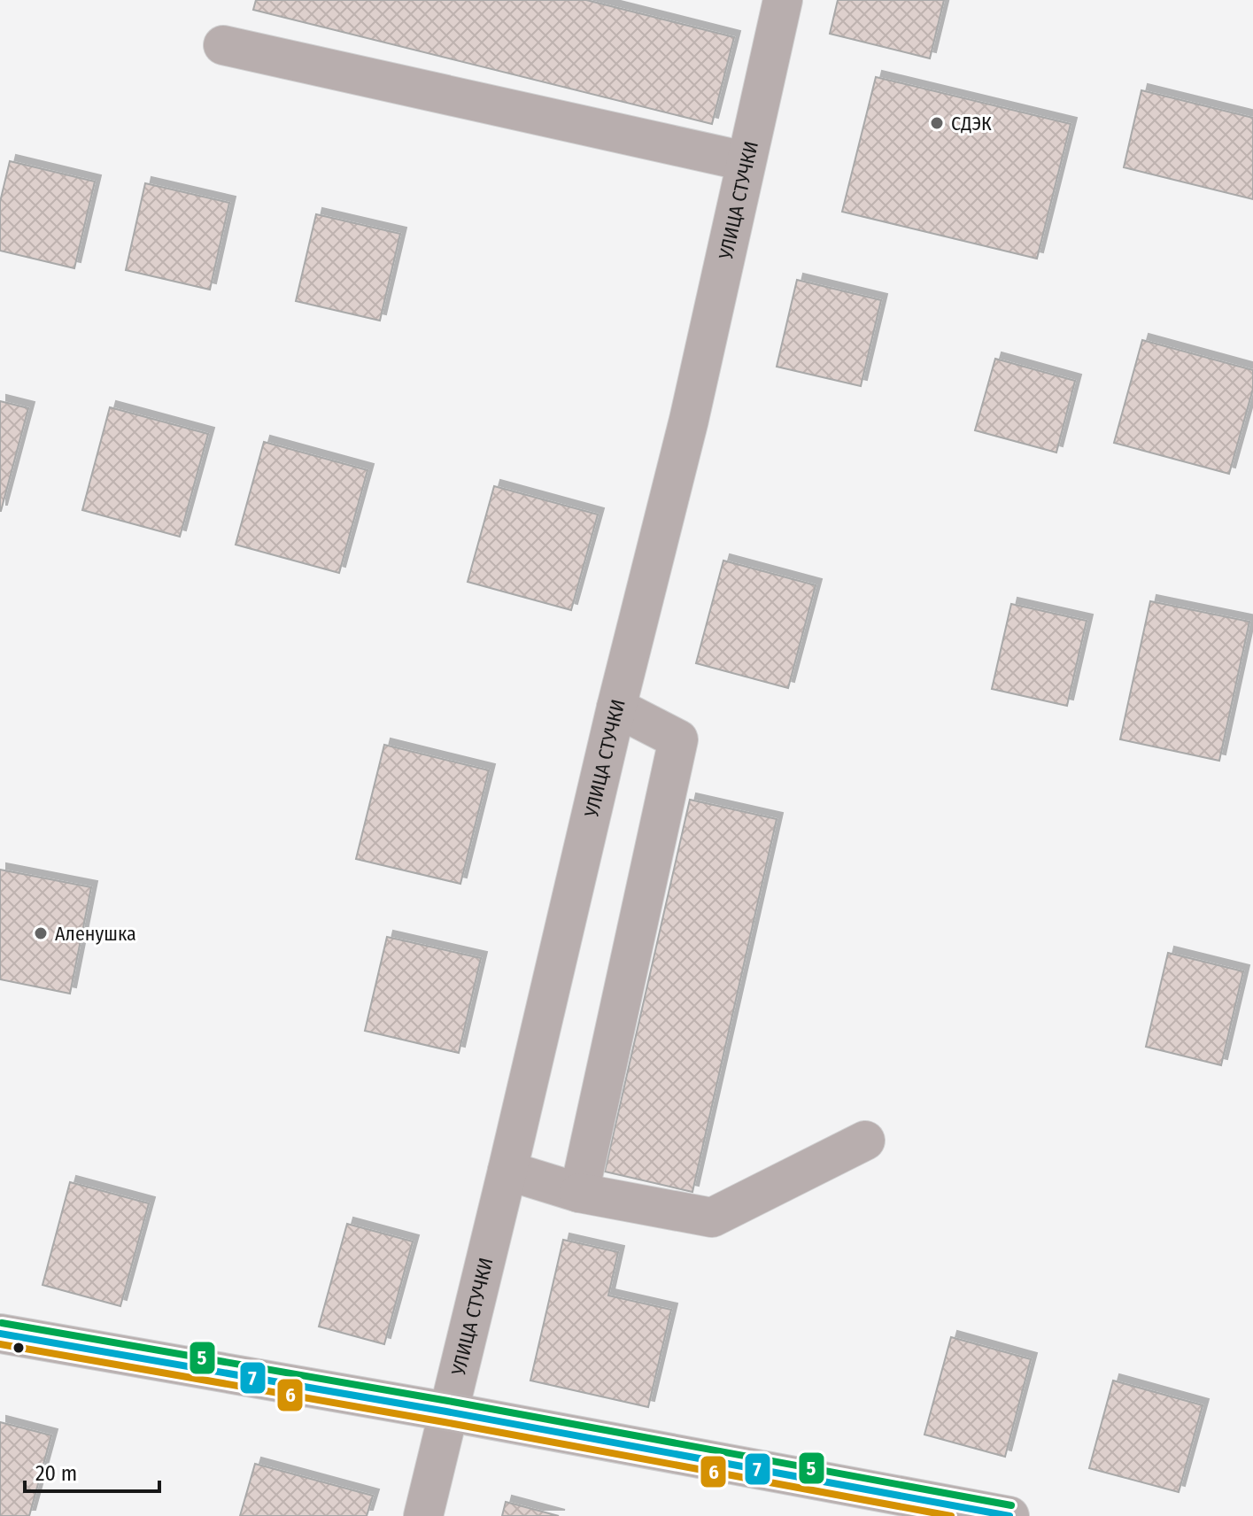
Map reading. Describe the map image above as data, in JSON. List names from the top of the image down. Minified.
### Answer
{"streets":{"street":["УЛИЦА СТУЧКИ"]},"places":["СДЭК","Аленушка"],"lines":["transit line 5","transit line 7","transit line 6"],"scale_bar":"20 m"}
